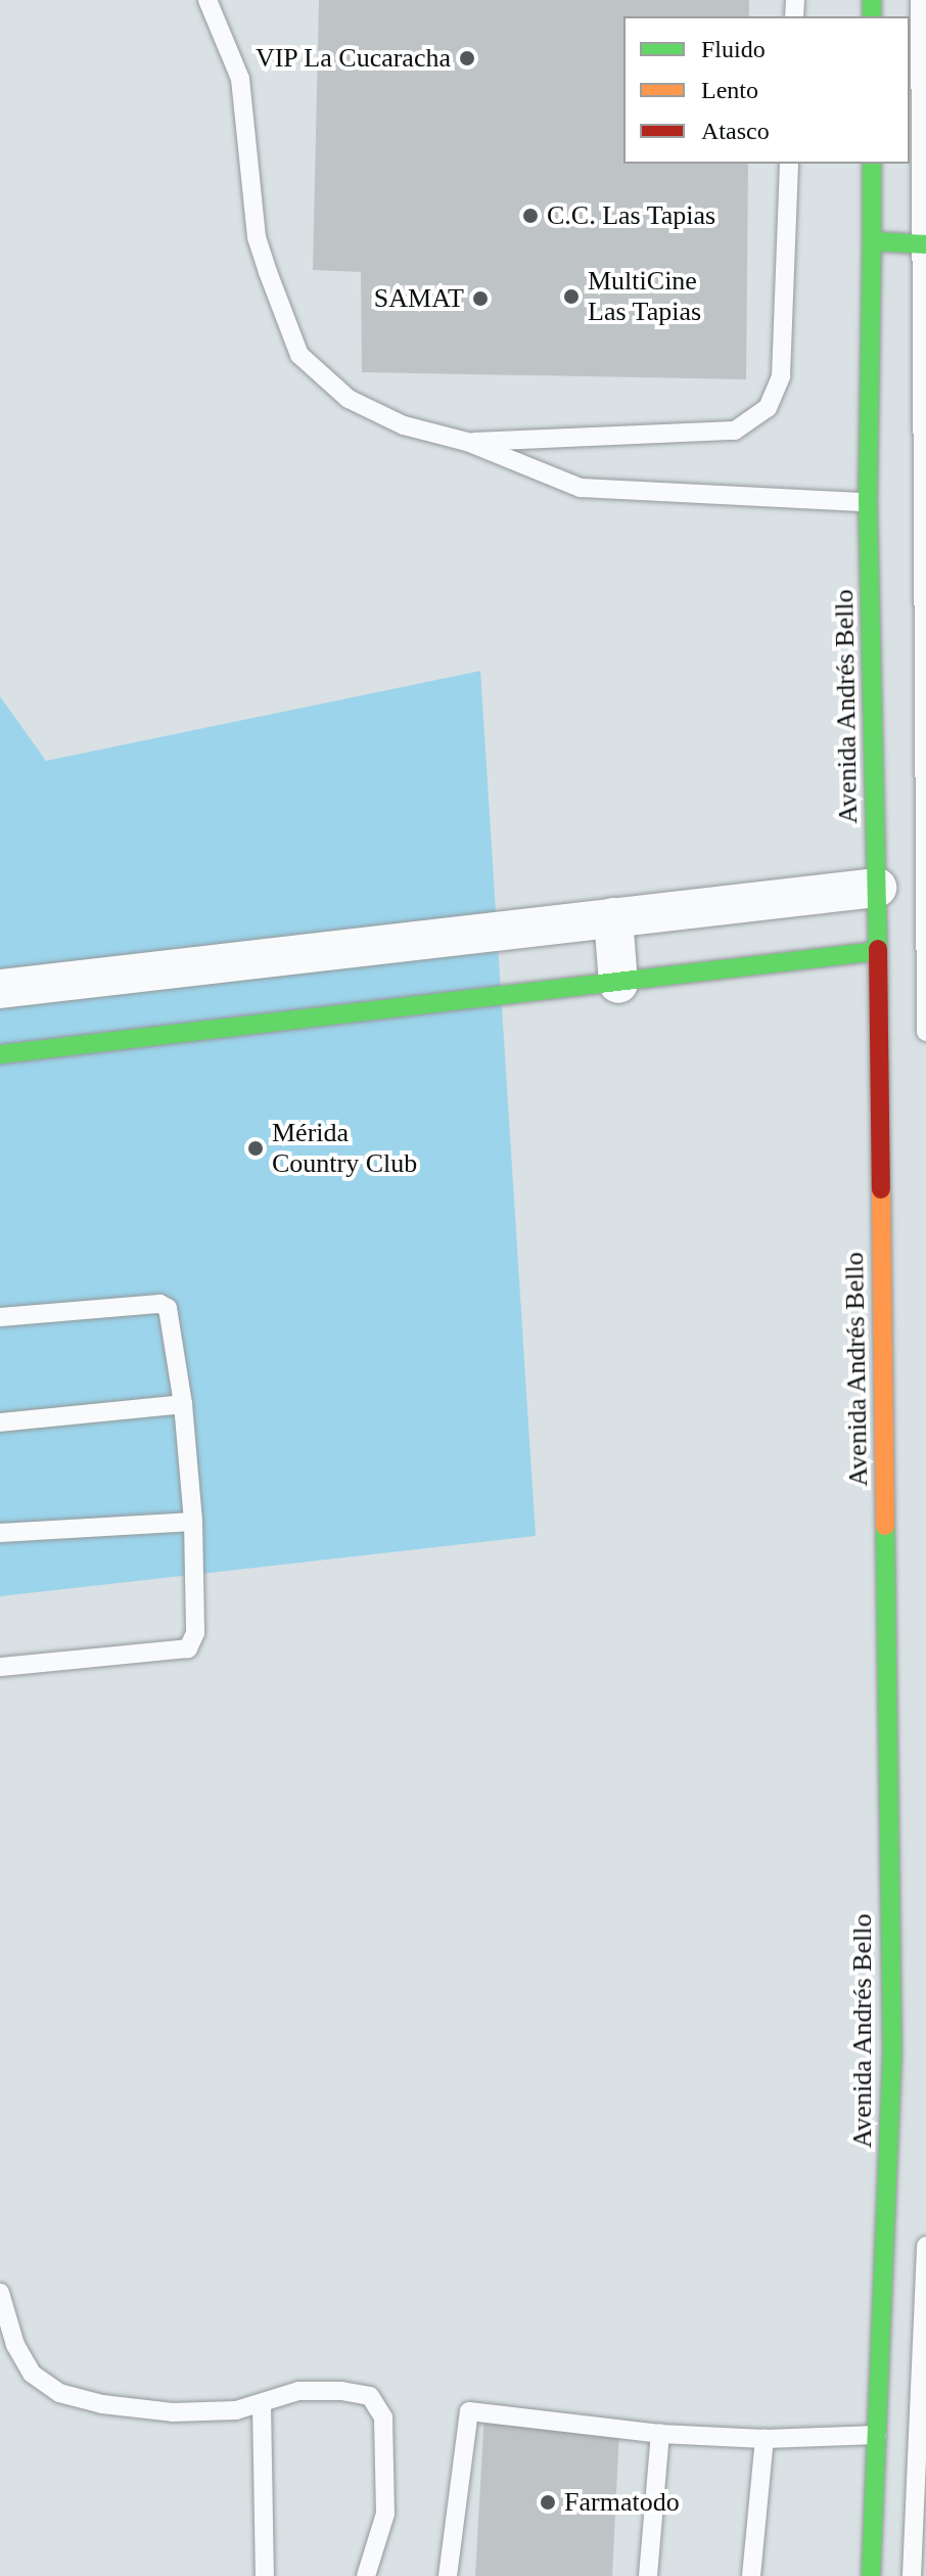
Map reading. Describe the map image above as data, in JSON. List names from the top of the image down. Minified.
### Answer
{"streets":{"main road":["Avenida Andrés Bello"]},"places":["VIP La Cucaracha","C.C. Las Tapias","MultiCine Las Tapias","SAMAT","Mérida Country Club","Farmatodo"],"legend":["Fluido","Lento","Atasco"]}
